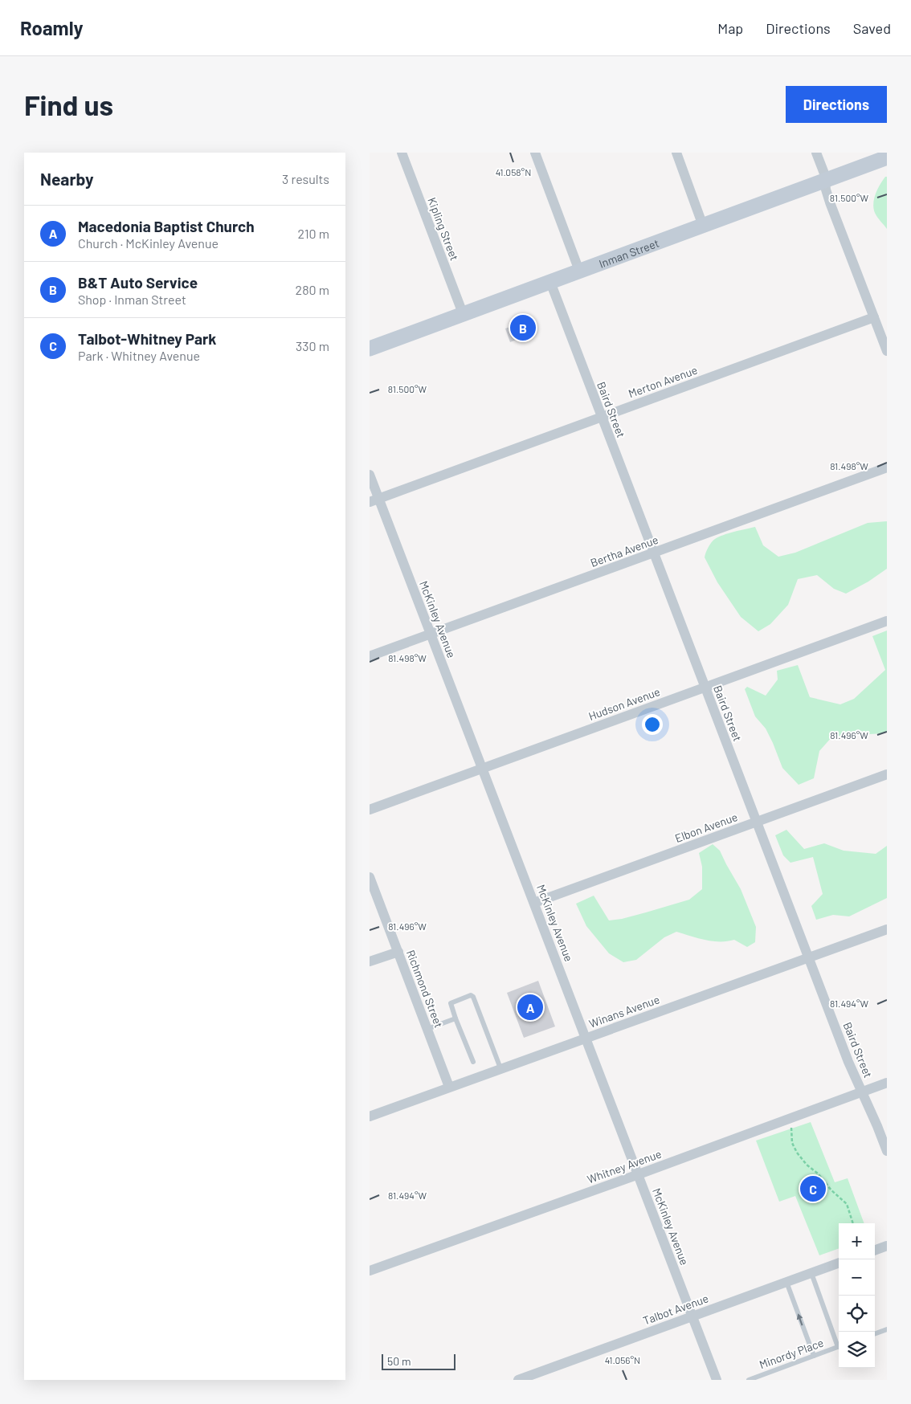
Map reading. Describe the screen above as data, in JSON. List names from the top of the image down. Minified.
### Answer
{"streets":{"street":["Kipling Street","Inman Street","Merton Avenue","Baird Street","Bertha Avenue","McKinley Avenue","Hudson Avenue","Elbon Avenue","Richmond Street","Winans Avenue","Whitney Avenue","Talbot Avenue"],"lane":["Minordy Place"]},"crossings":[["Kipling Street","Inman Street"],["Inman Street","Baird Street"],["Merton Avenue","Baird Street"],["Merton Avenue","McKinley Avenue"],["Baird Street","Bertha Avenue"],["Baird Street","Hudson Avenue"],["Baird Street","Elbon Avenue"],["Baird Street","Winans Avenue"],["Baird Street","Whitney Avenue"],["Bertha Avenue","McKinley Avenue"],["McKinley Avenue","Hudson Avenue"],["McKinley Avenue","Elbon Avenue"],["McKinley Avenue","Winans Avenue"],["McKinley Avenue","Whitney Avenue"],["McKinley Avenue","Talbot Avenue"],["Richmond Street","Winans Avenue"]],"scale_bar":"50 m","page":{"header":"Roamly","nav":["Map","Directions","Saved"],"buttons":"Directions","title":"Find us","heading":["Nearby","3 results"],"list":[{"mark":"A","name":"Macedonia Baptist Church","note":"Church · McKinley Avenue","value":"210 m"},{"mark":"B","name":"B&T Auto Service","note":"Shop · Inman Street","value":"280 m"},{"mark":"C","name":"Talbot-Whitney Park","note":"Park · Whitney Avenue","value":"330 m"}],"pins":["B","A","C"],"map_buttons":["+","−"],"scale":"50 m"},"coordinates":["41.058°N","81.500°W","81.498°W","81.496°W","81.494°W","41.056°N"]}
